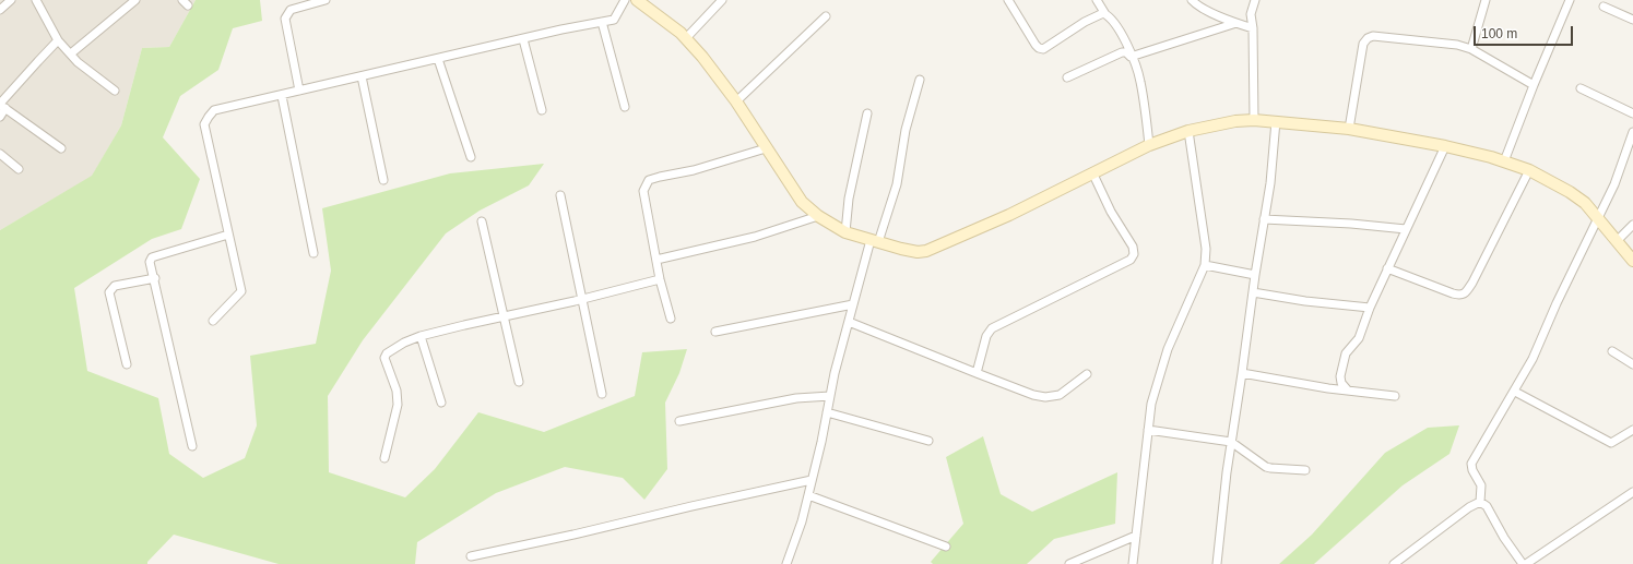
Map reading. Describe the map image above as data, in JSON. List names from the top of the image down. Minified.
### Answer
{"scale_bar":"100 m"}
